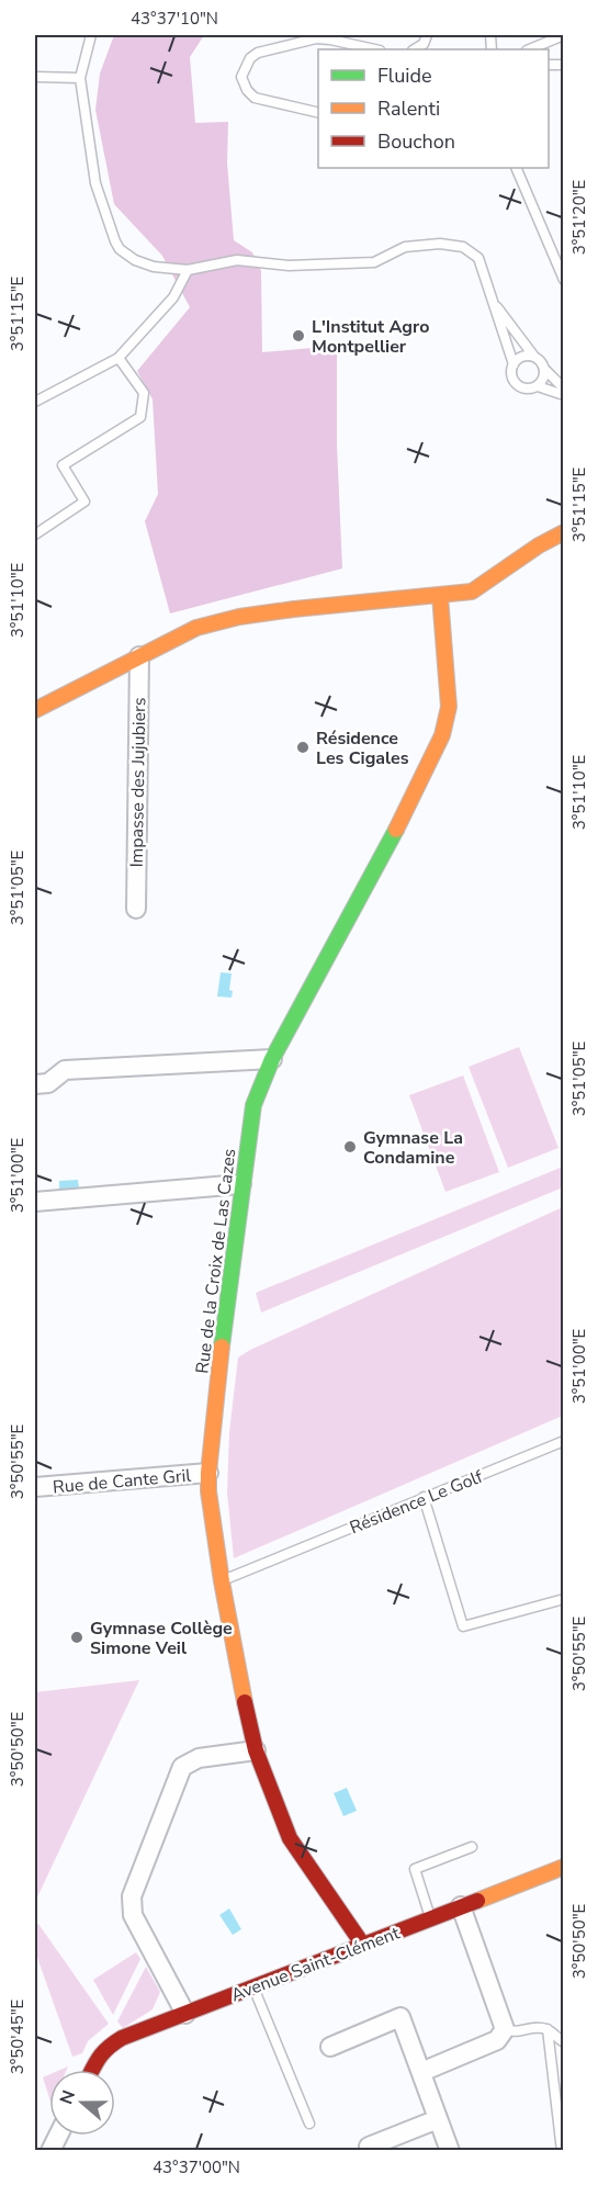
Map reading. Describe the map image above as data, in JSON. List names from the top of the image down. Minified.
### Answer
{"streets":{"street":["Impasse des Jujubiers","Rue de la Croix de Las Cazes","Rue de Cante Gril","Avenue Saint-Clément"],"lane":["Résidence Le Golf"]},"crossings":[["Rue de la Croix de Las Cazes","Rue de Cante Gril"],["Rue de la Croix de Las Cazes","Résidence Le Golf"],["Rue de la Croix de Las Cazes","Avenue Saint-Clément"]],"places":["L'Institut Agro Montpellier","Résidence Les Cigales","Gymnase La Condamine","Gymnase Collège Simone Veil"],"legend":["Fluide","Ralenti","Bouchon"],"north":"left","coordinates":["43°37'10\"N","3°51'20\"E","3°51'15\"E","3°51'10\"E","3°51'05\"E","3°51'00\"E","3°50'55\"E","3°50'50\"E","3°50'45\"E","43°37'00\"N"]}
